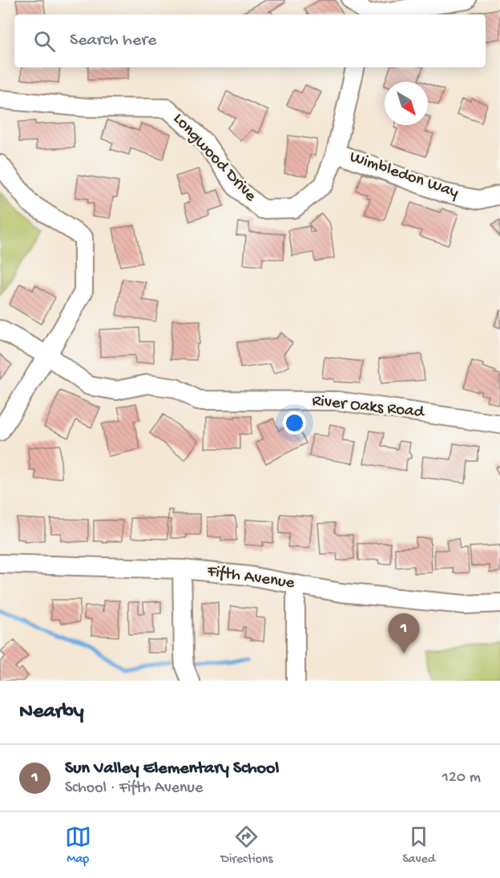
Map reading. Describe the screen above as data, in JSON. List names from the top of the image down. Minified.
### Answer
{"streets":{"street":["Longwood Drive","Wimbledon Way","River Oaks Road","Fifth Avenue"]},"crossings":[["Longwood Drive","Wimbledon Way"]],"north":"bottom right","page":{"search":"Search here","pins":"1","heading":"Nearby","list":[{"mark":"1","name":"Sun Valley Elementary School","note":"School · Fifth Avenue","value":"120 m"}],"nav":["Map","Directions","Saved"]}}
